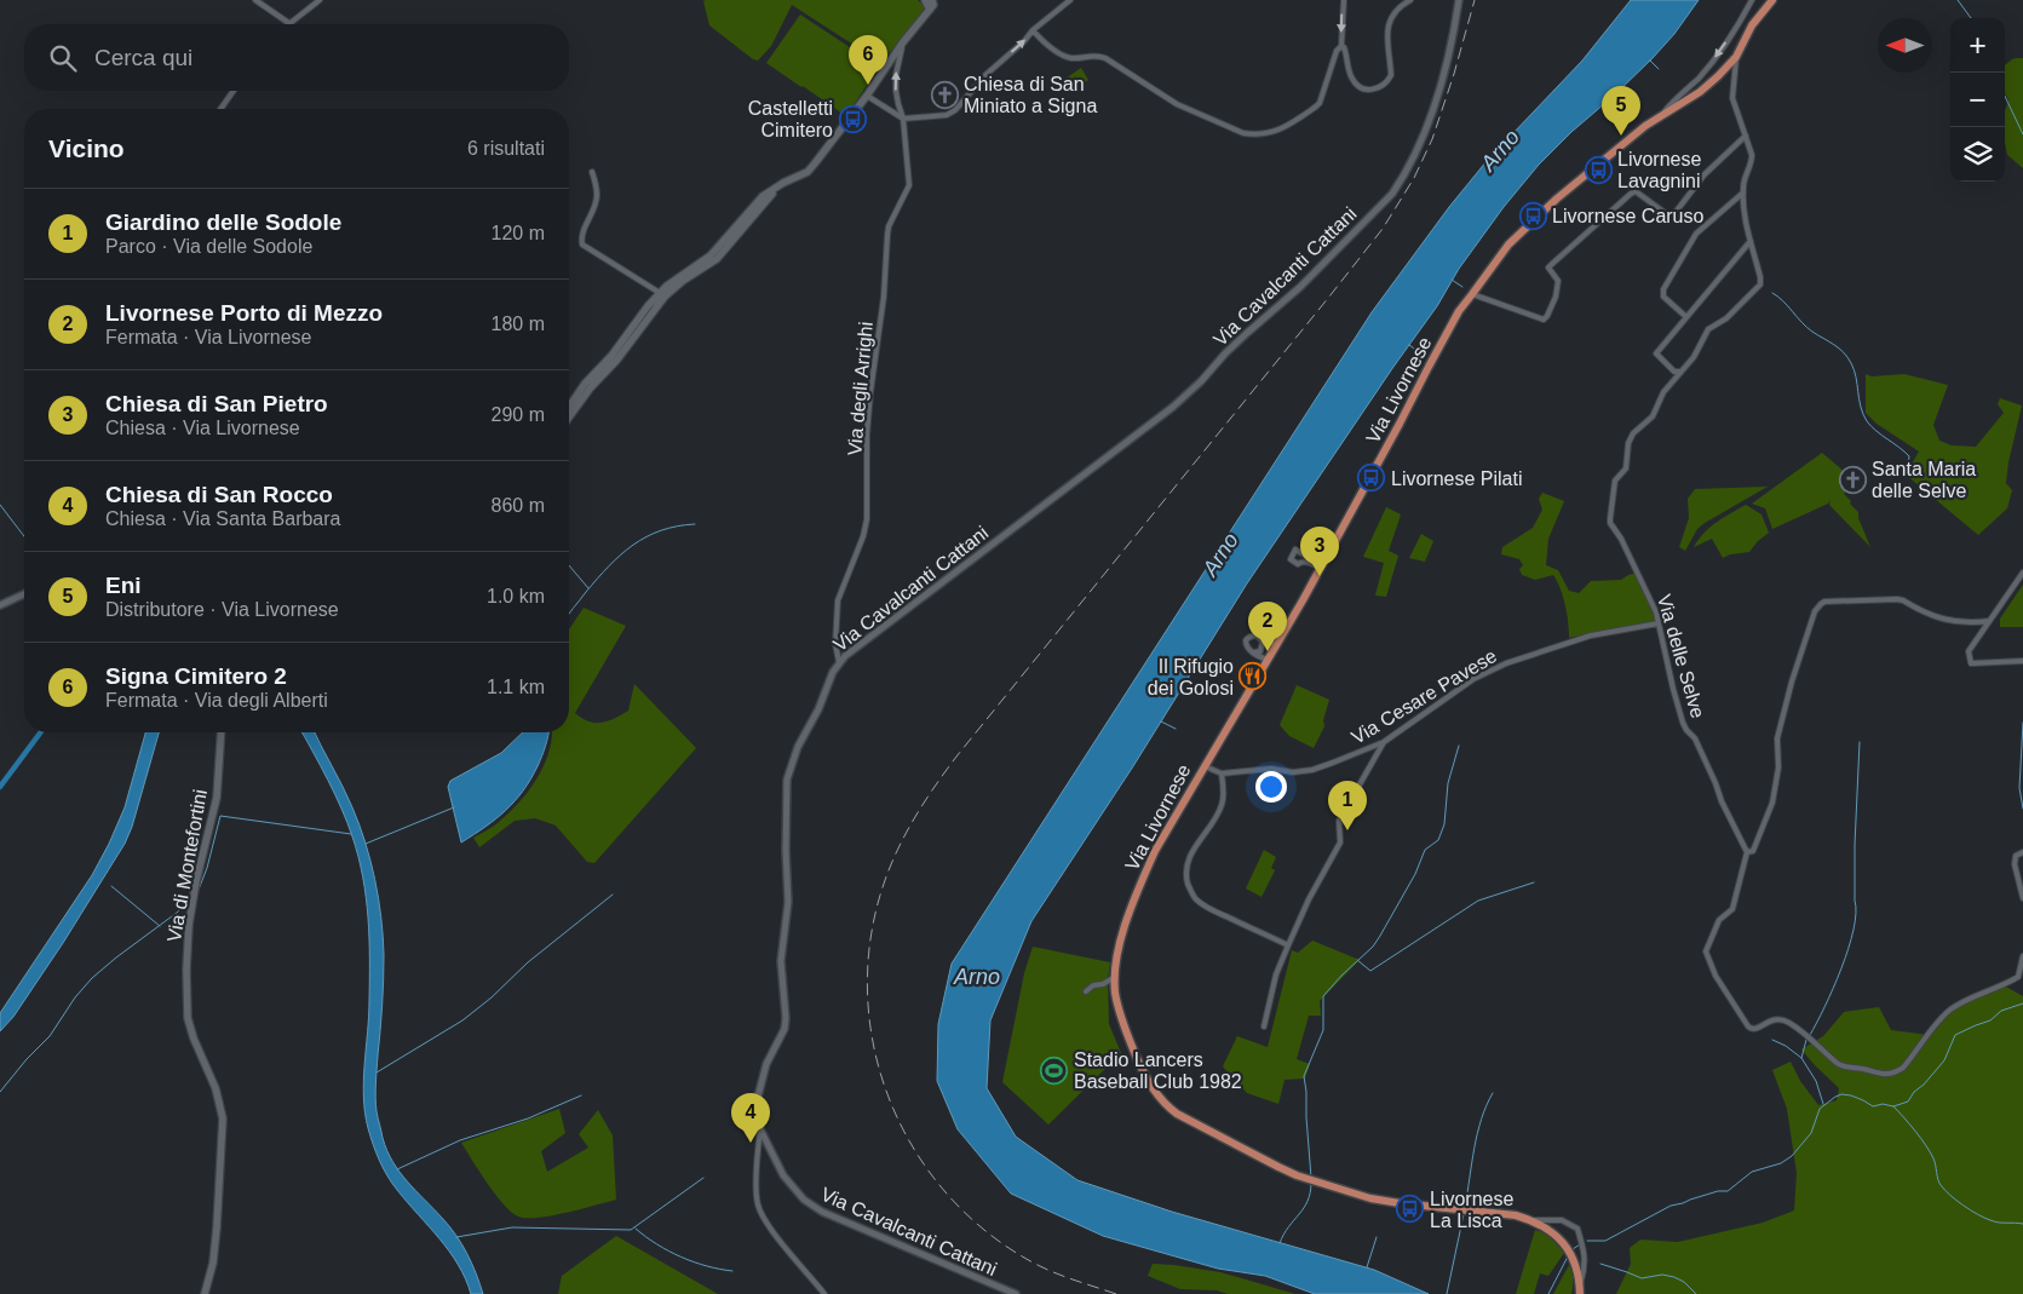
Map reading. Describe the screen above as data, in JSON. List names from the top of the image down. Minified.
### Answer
{"streets":{"main road":["Via Livornese","Via di Montefortini"],"street":["Via Cavalcanti Cattani","Via degli Arrighi","Via delle Selve","Via Cesare Pavese"]},"crossings":[["Via Cavalcanti Cattani","Via degli Arrighi"],["Via Livornese","Via delle Selve"],["Via delle Selve","Via Cesare Pavese"]],"water":["Arno"],"places":{"church":["Chiesa di San Miniato a Signa","Santa Maria delle Selve"],"bus stop":["Castelletti Cimitero","Livornese Lavagnini","Livornese Caruso","Livornese Pilati","Livornese La Lisca"],"restaurant":["Il Rifugio dei Golosi"],"sports":["Stadio Lancers Baseball Club 1982"]},"north":"left","page":{"map_buttons":["+","−"],"search":"Cerca qui","pins":["6","5","3","2","1","4"],"heading":["Vicino","6 risultati"],"list":[{"mark":"1","name":"Giardino delle Sodole","note":"Parco · Via delle Sodole","value":"120 m"},{"mark":"2","name":"Livornese Porto di Mezzo","note":"Fermata · Via Livornese","value":"180 m"},{"mark":"3","name":"Chiesa di San Pietro","note":"Chiesa · Via Livornese","value":"290 m"},{"mark":"4","name":"Chiesa di San Rocco","note":"Chiesa · Via Santa Barbara","value":"860 m"},{"mark":"5","name":"Eni","note":"Distributore · Via Livornese","value":"1.0 km"},{"mark":"6","name":"Signa Cimitero 2","note":"Fermata · Via degli Alberti","value":"1.1 km"}]}}
